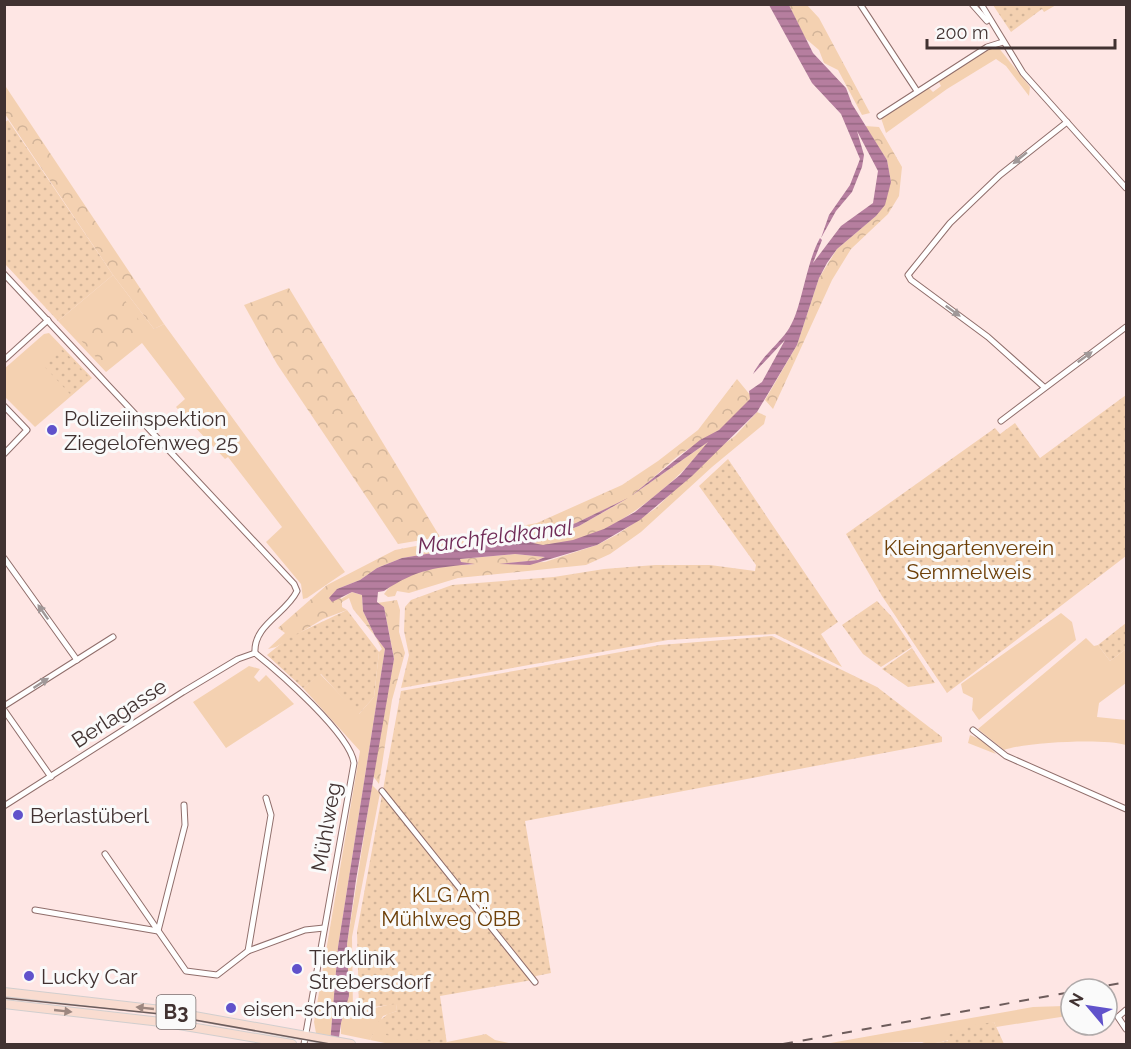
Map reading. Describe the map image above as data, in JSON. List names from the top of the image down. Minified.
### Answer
{"streets":{"main road":["B3"],"street":["Berlagasse","Mühlweg"]},"crossings":[["Berlagasse","Mühlweg"],["Mühlweg","B3"]],"water":["Marchfeldkanal"],"parks":["Kleingartenverein Semmelweis","KLG Am Mühlweg ÖBB"],"places":["Polizeiinspektion Ziegelofenweg 25","Berlastüberl","Tierklinik Strebersdorf","Lucky Car","eisen-schmid"],"scale_bar":"200 m","north":"top left"}
